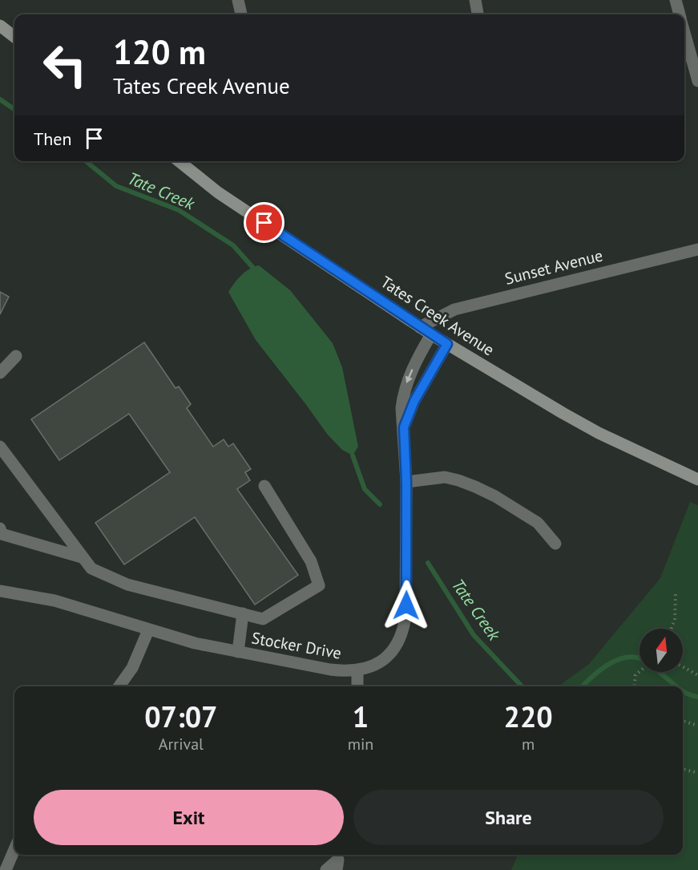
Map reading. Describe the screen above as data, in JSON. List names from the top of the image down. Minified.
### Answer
{"streets":{"main road":["Tates Creek Avenue"],"street":["Sunset Avenue","Stocker Drive"]},"crossings":[["Sunset Avenue","Tates Creek Avenue"],["Tates Creek Avenue","Stocker Drive"]],"water":["Tate Creek"],"north":"top","page":{"turn":["120 m","Tates Creek Avenue"],"then":"Then","eta":["07:07","Arrival","1","min","220","m"],"buttons":["Exit","Share"]}}
